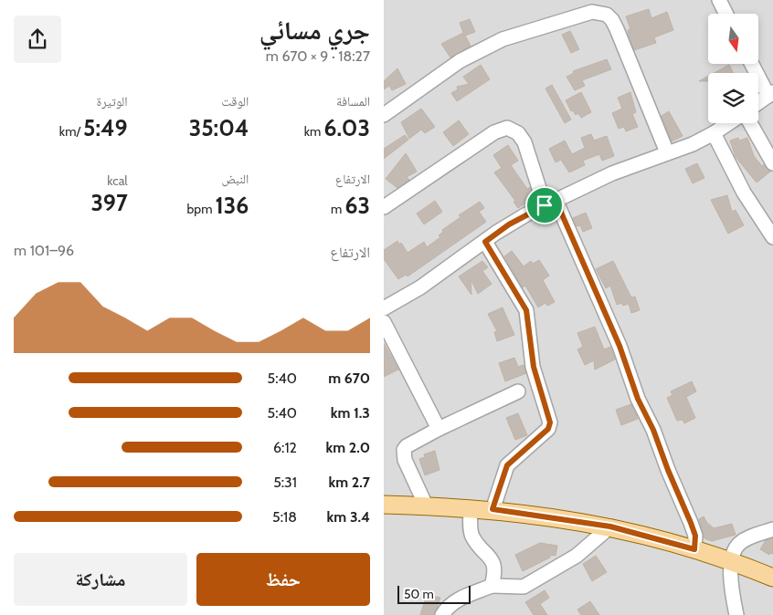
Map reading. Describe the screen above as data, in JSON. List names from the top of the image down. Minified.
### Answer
{"scale_bar":"50 m","north":"bottom","page":{"heading":["جري مسائي","18:27 · 9 × 670 m"],"stats":[["المسافة","6.03 km"],["الوقت","35:04"],["الوتيرة","5:49 /km"],["الارتفاع","63 m"],["النبض","136 bpm"],["kcal","397"]],"chart":["الارتفاع","96–101 m"],"list":[{"name":"670 m","note":"5:40"},{"name":"1.3 km","note":"5:40"},{"name":"2.0 km","note":"6:12"},{"name":"2.7 km","note":"5:31"},{"name":"3.4 km","note":"5:18"}],"buttons":["حفظ","مشاركة"],"scale":"50 m"}}
